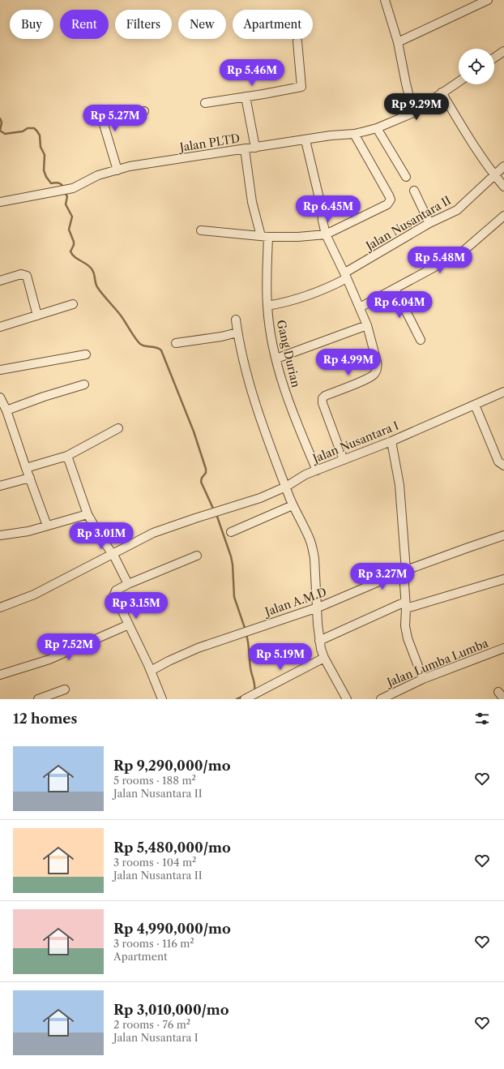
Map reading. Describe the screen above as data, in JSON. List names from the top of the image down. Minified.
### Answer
{"streets":{"street":["Jalan PLTD","Jalan Nusantara II","Gang Durian","Jalan Nusantara I","Jalan A.M.D","Jalan Lumba Lumba"]},"crossings":[["Jalan PLTD","Gang Durian"],["Jalan Nusantara II","Gang Durian"],["Gang Durian","Jalan Nusantara I"]],"page":{"chip":["Buy","Rent","Filters","New","Apartment"],"price":["Rp 5.46M","Rp 9.29M","Rp 5.27M","Rp 6.45M","Rp 5.48M","Rp 6.04M","Rp 4.99M","Rp 3.01M","Rp 3.27M","Rp 3.15M","Rp 7.52M","Rp 5.19M"],"heading":"12 homes","list":[{"name":"Rp 9,290,000/mo","note":"5 rooms · 188 m² · Jalan Nusantara II"},{"name":"Rp 5,480,000/mo","note":"3 rooms · 104 m² · Jalan Nusantara II"},{"name":"Rp 4,990,000/mo","note":"3 rooms · 116 m² · Apartment"},{"name":"Rp 3,010,000/mo","note":"2 rooms · 76 m² · Jalan Nusantara I"}]}}
